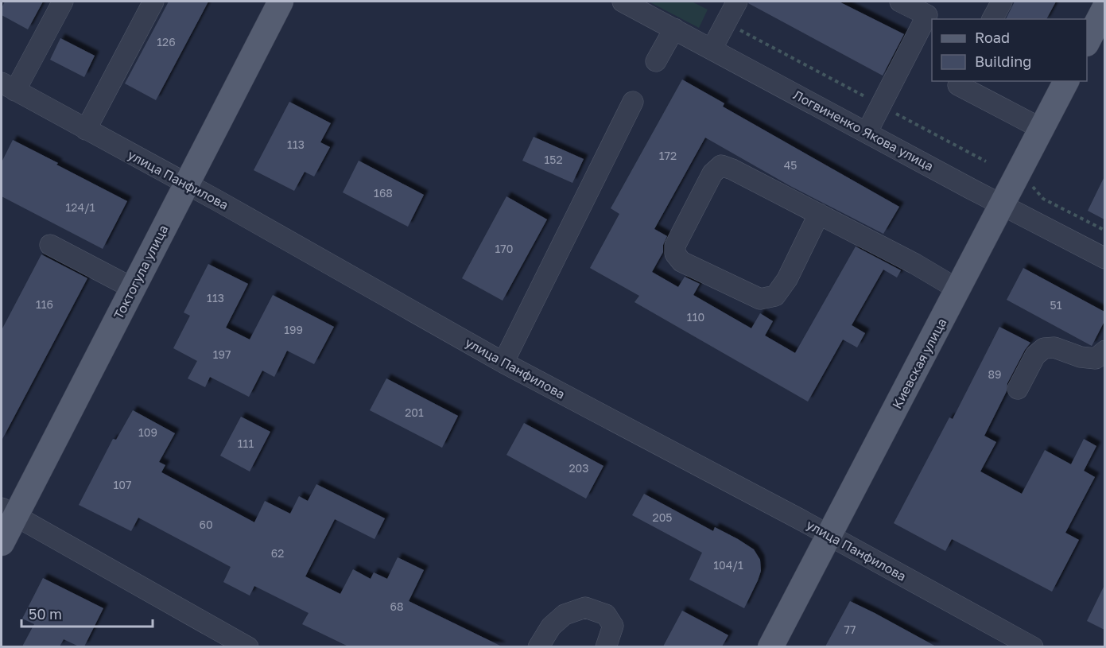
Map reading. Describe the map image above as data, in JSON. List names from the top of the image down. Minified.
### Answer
{"streets":{"main road":["Токтогула улица","Киевская улица"],"street":["Логвиненко Якова улица","улица Панфилова"]},"crossings":[["Логвиненко Якова улица","Киевская улица"],["улица Панфилова","Токтогула улица"],["улица Панфилова","Киевская улица"]],"house_numbers":["126","113","172","152","45","168","124/1","170","113","116","51","110","199","197","89","201","109","111","203","107","205","60","62","104/1","68","77"],"legend":["Road","Building"],"scale_bar":"50 m"}
